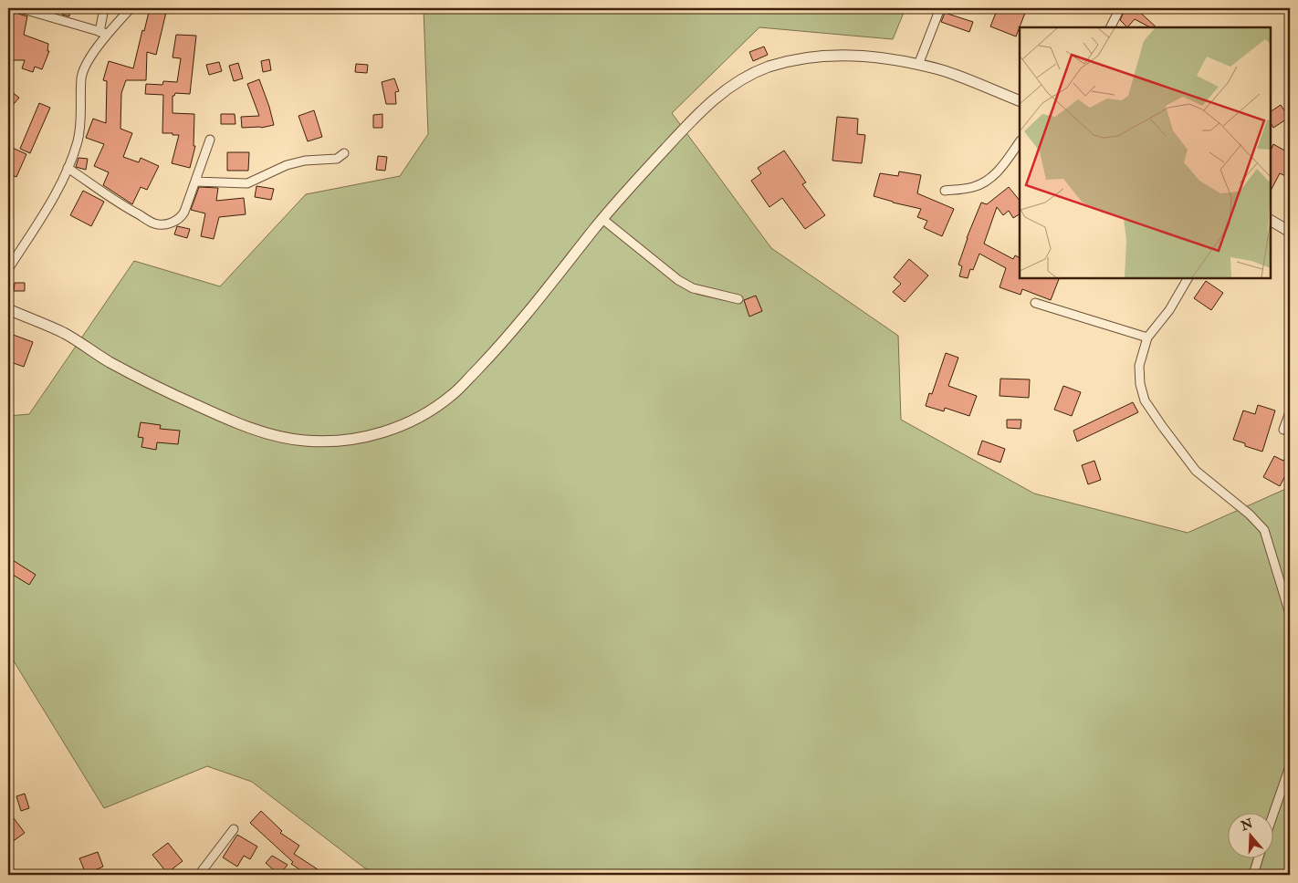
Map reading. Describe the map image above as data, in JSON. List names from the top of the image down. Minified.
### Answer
{"north":"top"}
